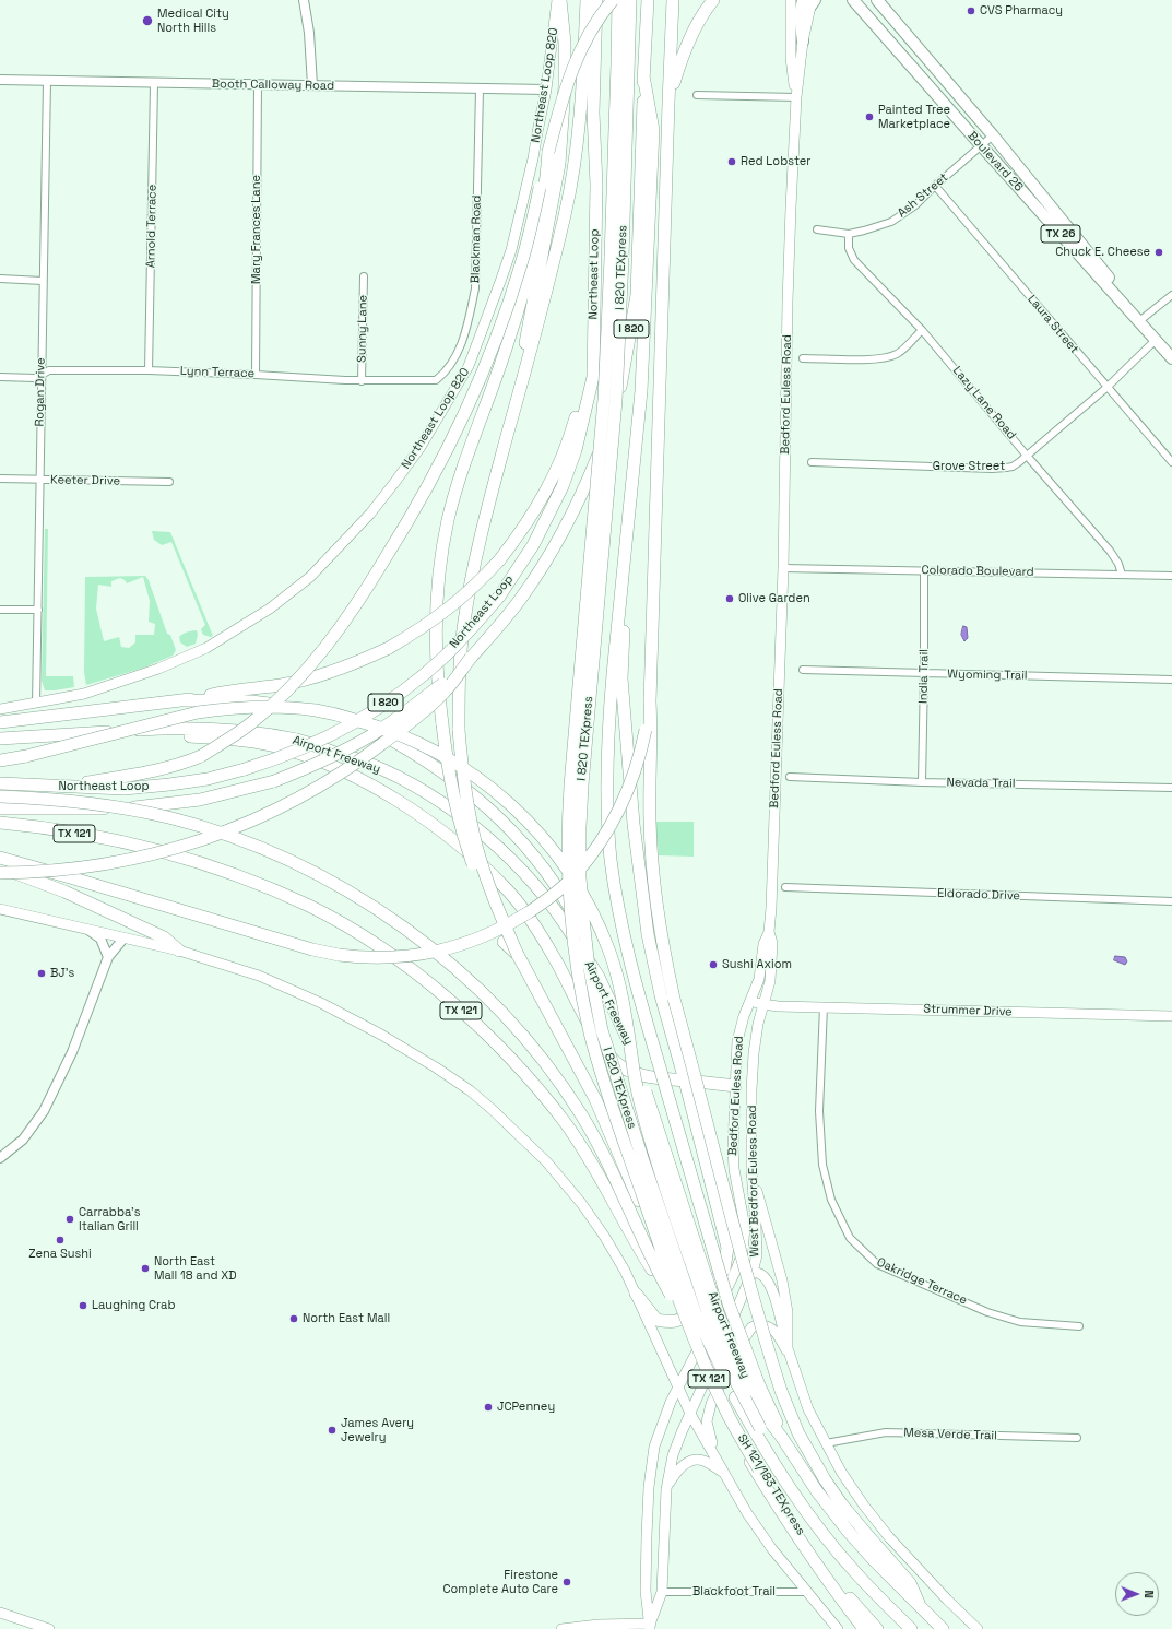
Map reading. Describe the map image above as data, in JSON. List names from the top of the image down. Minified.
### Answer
{"streets":{"highway":["I 820 TEXpress","Northeast Loop","I 820","Airport Freeway","TX 121","SH 121/183 TEXpress"],"main road":["Northeast Loop 820","Boulevard 26","TX 26","Bedford Euless Road","Strummer Drive","West Bedford Euless Road"],"street":["Booth Calloway Road","Ash Street","Arnold Terrace","Mary Frances Lane","Blackman Road","Laura Street","Sunny Lane","Lynn Terrace","Rogan Drive","Lazy Lane Road","Grove Street","Keeter Drive","Colorado Boulevard","Wyoming Trail","India Trail","Nevada Trail","Eldorado Drive","Oakridge Terrace","Mesa Verde Trail","Blackfoot Trail"]},"crossings":[["Booth Calloway Road","Northeast Loop 820"],["Booth Calloway Road","Arnold Terrace"],["Booth Calloway Road","Mary Frances Lane"],["Booth Calloway Road","Blackman Road"],["Booth Calloway Road","Rogan Drive"],["Northeast Loop 820","Rogan Drive"],["Boulevard 26","Ash Street"],["Boulevard 26","Grove Street"],["Ash Street","Laura Street"],["Ash Street","Lazy Lane Road"],["Arnold Terrace","Lynn Terrace"],["Mary Frances Lane","Lynn Terrace"],["Blackman Road","Lynn Terrace"],["I 820 TEXpress","SH 121/183 TEXpress"],["Northeast Loop","I 820"],["Laura Street","Grove Street"],["Sunny Lane","Lynn Terrace"],["Lynn Terrace","Rogan Drive"],["Rogan Drive","Keeter Drive"],["Bedford Euless Road","Colorado Boulevard"],["Bedford Euless Road","Strummer Drive"],["Bedford Euless Road","West Bedford Euless Road"],["Lazy Lane Road","Grove Street"],["Lazy Lane Road","Colorado Boulevard"],["Colorado Boulevard","India Trail"],["Wyoming Trail","India Trail"],["India Trail","Nevada Trail"],["Strummer Drive","West Bedford Euless Road"],["Strummer Drive","Oakridge Terrace"],["West Bedford Euless Road","Blackfoot Trail"]],"places":["CVS Pharmacy","Medical City North Hills","Painted Tree Marketplace","Red Lobster","Chuck E. Cheese","Olive Garden","Sushi Axiom","BJ's","Carrabba's Italian Grill","Zena Sushi","North East Mall 18 and XD","Laughing Crab","North East Mall","JCPenney","James Avery Jewelry","Firestone Complete Auto Care"],"north":"right"}
